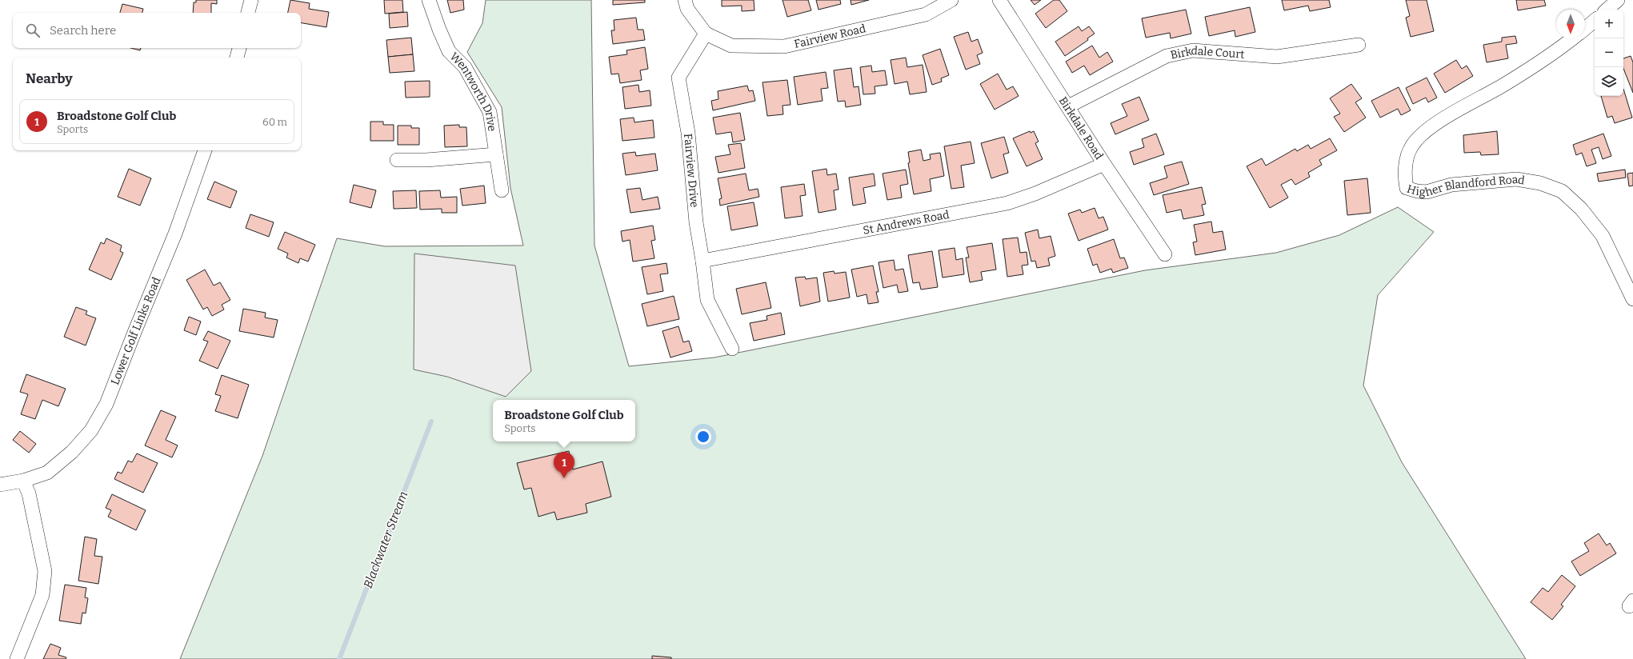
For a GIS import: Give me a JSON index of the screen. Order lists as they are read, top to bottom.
{
  "streets": {
    "street": [
      "Fairview Road",
      "Birkdale Court",
      "Wentworth Drive",
      "Birkdale Road",
      "Fairview Drive",
      "Higher Blandford Road",
      "St Andrews Road",
      "Lower Golf Links Road"
    ]
  },
  "crossings": [
    ["Fairview Road", "Fairview Drive"],
    ["Birkdale Court", "Birkdale Road"],
    ["Birkdale Road", "St Andrews Road"],
    ["Fairview Drive", "St Andrews Road"]
  ],
  "water": ["Blackwater Stream"],
  "north": "bottom",
  "page": {
    "map_buttons": ["+", "−"],
    "search": "Search here",
    "heading": "Nearby",
    "list": [
      {
        "mark": "1",
        "name": "Broadstone Golf Club",
        "note": "Sports",
        "value": "60 m"
      }
    ],
    "popup": ["Broadstone Golf Club", "Sports"],
    "pins": "1"
  }
}
